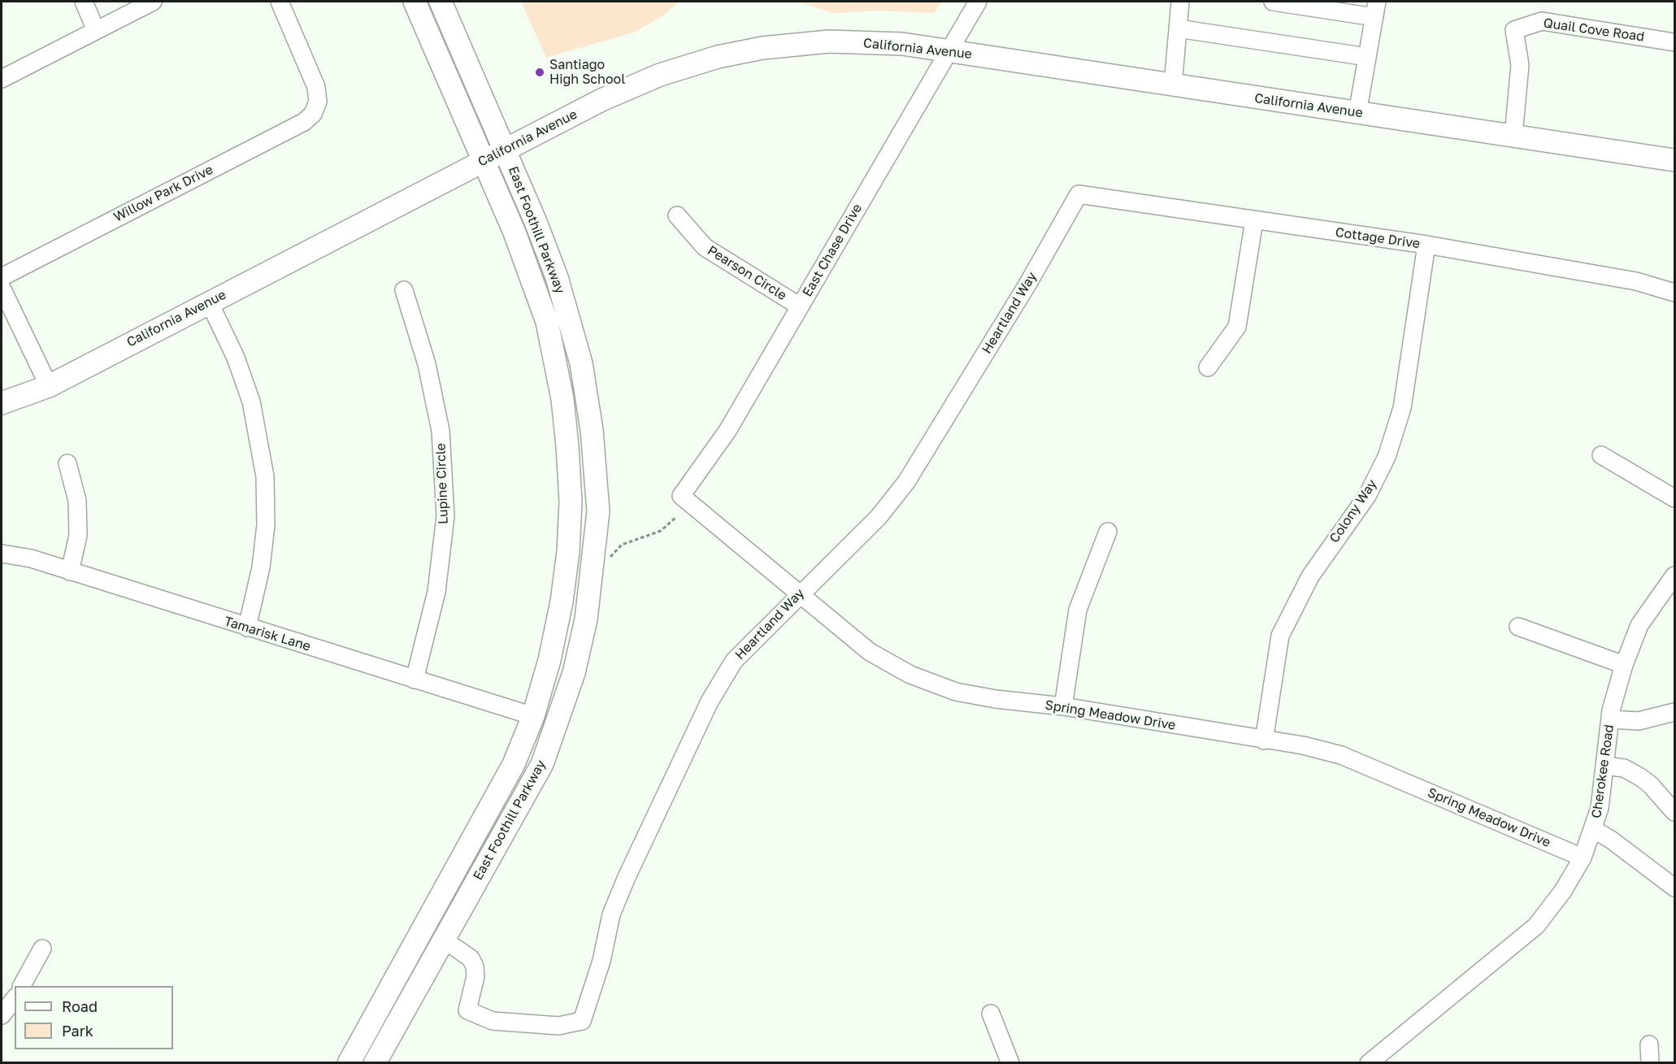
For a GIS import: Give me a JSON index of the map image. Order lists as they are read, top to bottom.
{
  "streets": {
    "main road": ["California Avenue", "East Foothill Parkway"],
    "street": [
      "Quail Cove Road",
      "Willow Park Drive",
      "Cottage Drive",
      "East Chase Drive",
      "Pearson Circle",
      "Heartland Way",
      "Lupine Circle",
      "Colony Way",
      "Tamarisk Lane",
      "Spring Meadow Drive",
      "Cherokee Road"
    ]
  },
  "crossings": [
    ["Quail Cove Road", "California Avenue"],
    ["California Avenue", "East Foothill Parkway"],
    ["California Avenue", "East Chase Drive"],
    ["East Foothill Parkway", "Heartland Way"],
    ["East Foothill Parkway", "Tamarisk Lane"],
    ["Cottage Drive", "Heartland Way"],
    ["Cottage Drive", "Colony Way"],
    ["East Chase Drive", "Pearson Circle"],
    ["East Chase Drive", "Spring Meadow Drive"],
    ["Heartland Way", "Spring Meadow Drive"],
    ["Lupine Circle", "Tamarisk Lane"],
    ["Colony Way", "Spring Meadow Drive"],
    ["Spring Meadow Drive", "Cherokee Road"]
  ],
  "places": ["Santiago High School"],
  "legend": ["Road", "Park"]
}
